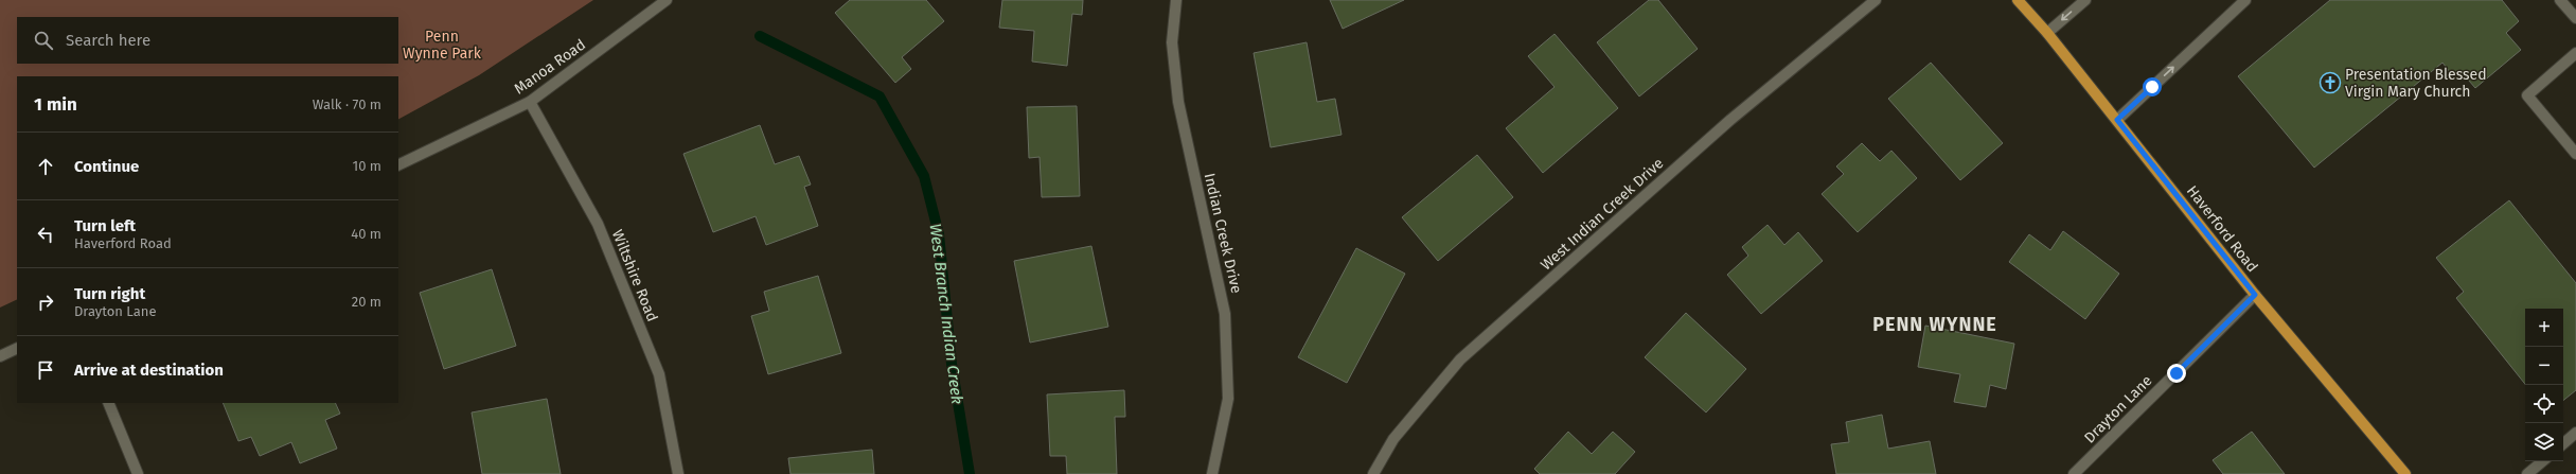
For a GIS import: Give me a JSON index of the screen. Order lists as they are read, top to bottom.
{
  "streets": {
    "main road": ["Haverford Road"],
    "street": [
      "Manoa Road",
      "West Indian Creek Drive",
      "Indian Creek Drive",
      "Wiltshire Road",
      "Drayton Lane"
    ]
  },
  "crossings": [
    ["Manoa Road", "Wiltshire Road"],
    ["Haverford Road", "Drayton Lane"]
  ],
  "districts": ["PENN WYNNE"],
  "water": ["West Branch Indian Creek"],
  "parks": ["Penn Wynne Park"],
  "places": {
    "church": ["Presentation Blessed Virgin Mary Church"]
  },
  "page": {
    "search": "Search here",
    "heading": ["1 min", "Walk · 70 m"],
    "list": [
      ["Continue", "10 m"],
      ["Turn left", "Haverford Road", "40 m"],
      ["Turn right", "Drayton Lane", "20 m"],
      "Arrive at destination"
    ],
    "map_buttons": ["+", "−"]
  }
}
